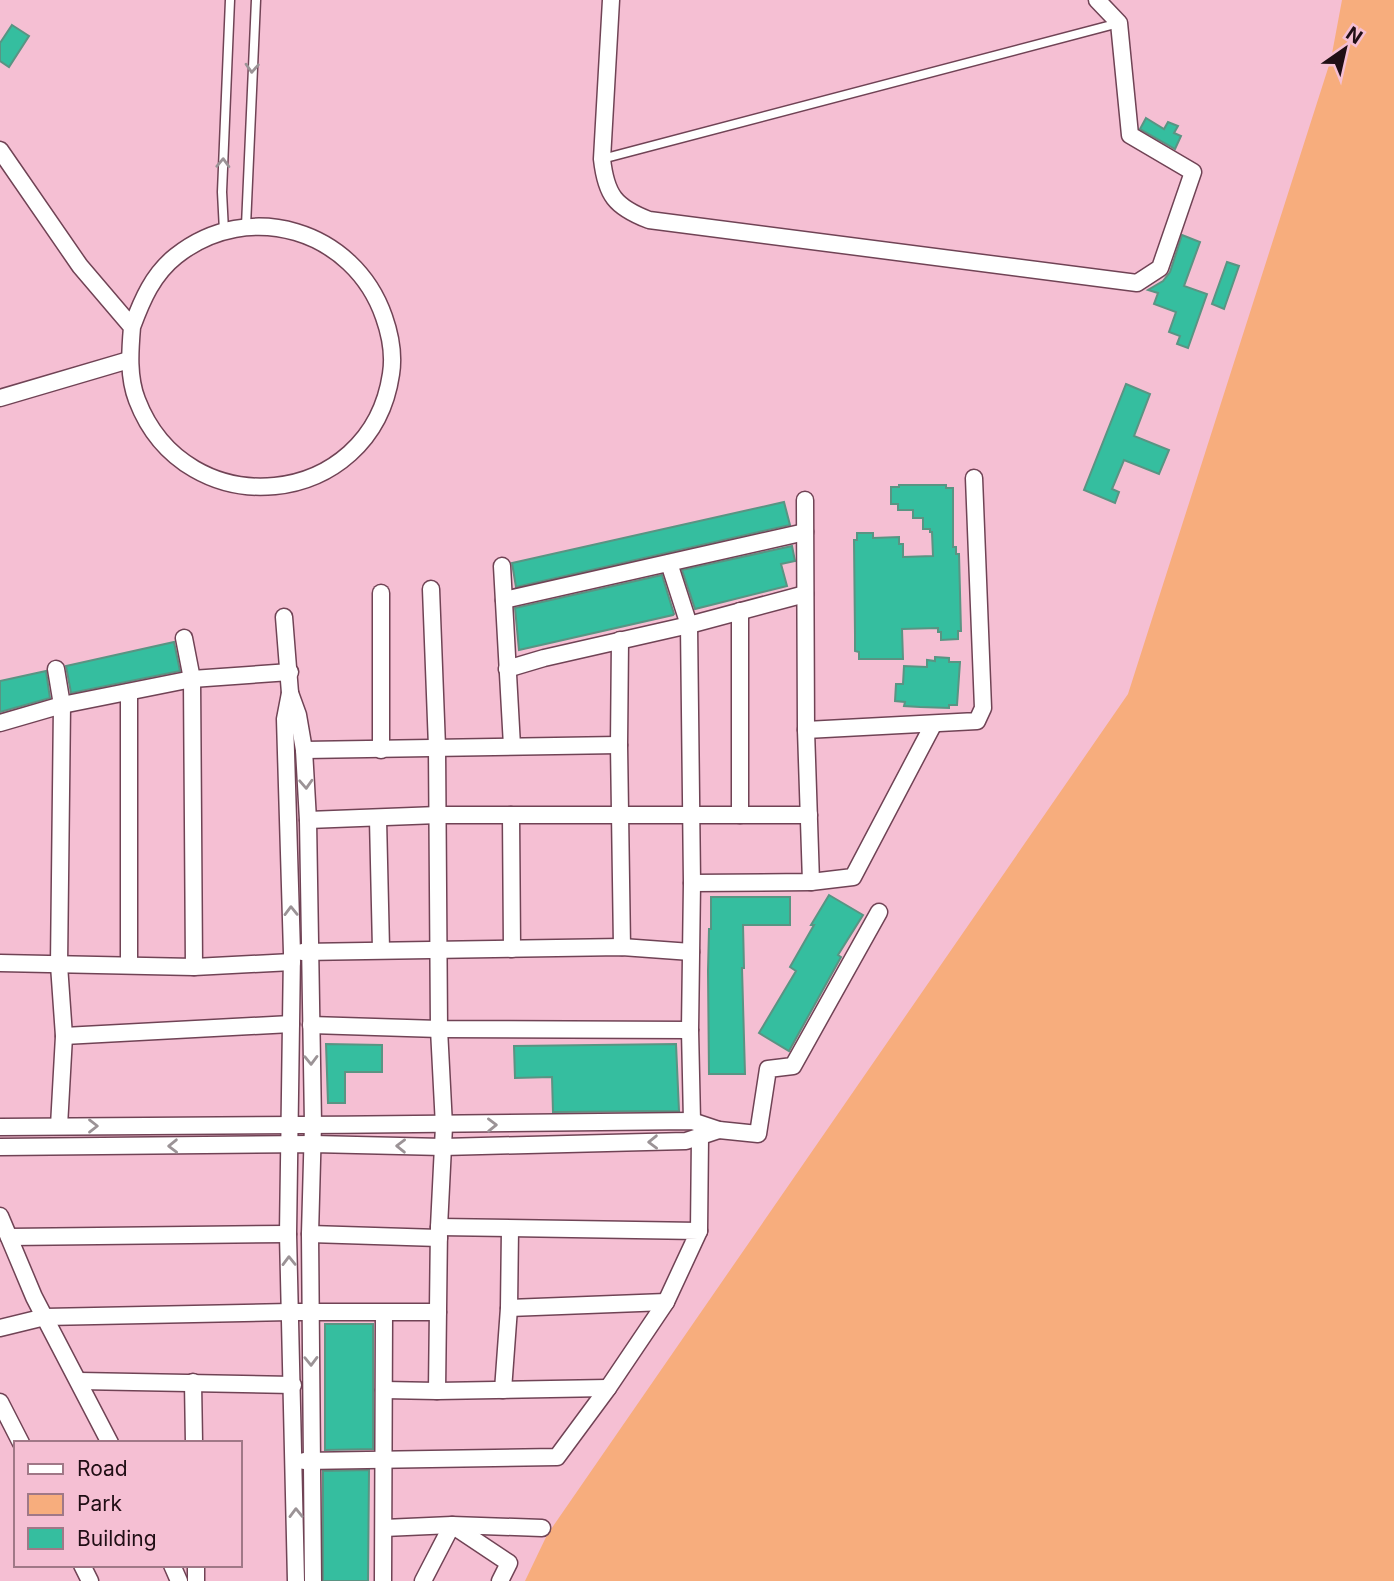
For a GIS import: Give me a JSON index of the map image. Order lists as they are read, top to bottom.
{
  "legend": ["Road", "Park", "Building"],
  "north": "top right"
}
